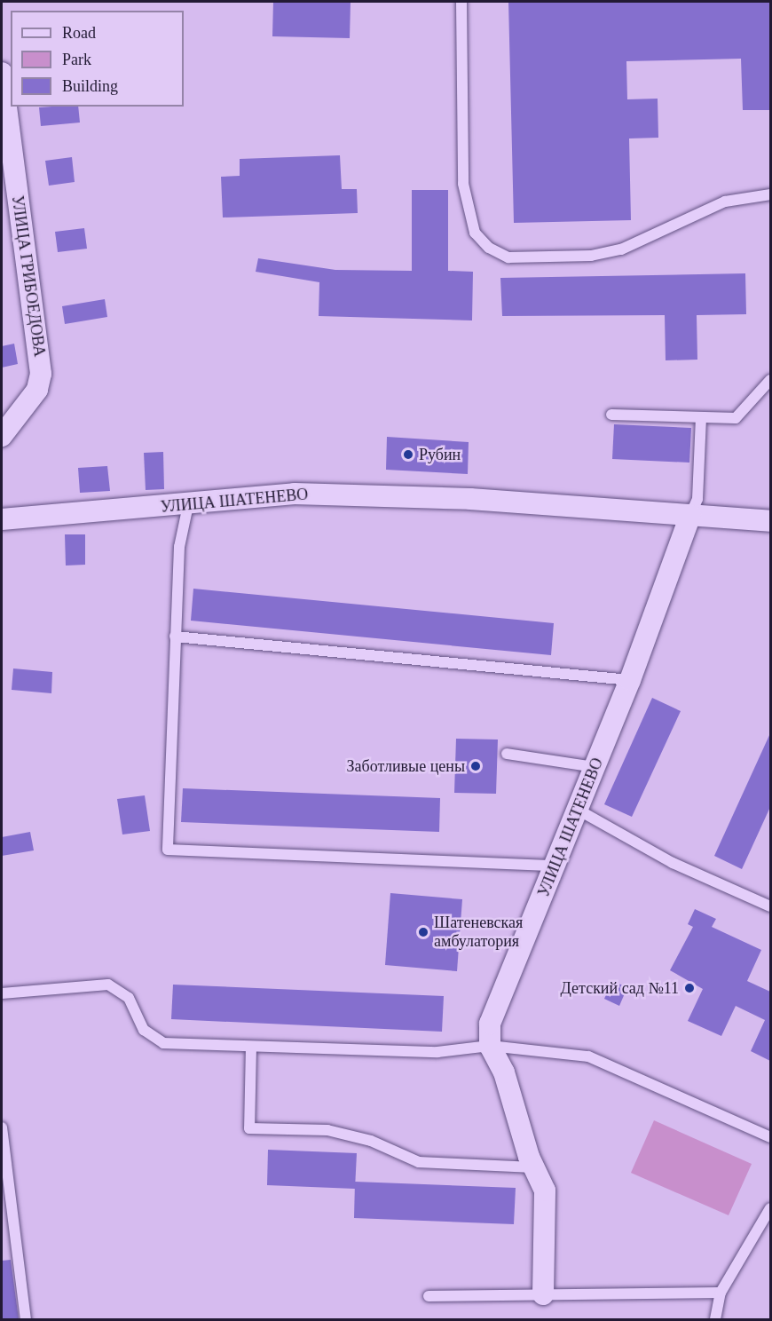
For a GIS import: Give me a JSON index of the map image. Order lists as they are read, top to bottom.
{
  "streets": {
    "street": ["УЛИЦА ГРИБОЕДОВА", "УЛИЦА ШАТЕНЕВО"]
  },
  "places": [
    "Рубин",
    "Заботливые цены",
    "Шатеневская амбулатория",
    "Детский сад №11"
  ],
  "legend": ["Road", "Park", "Building"]
}
